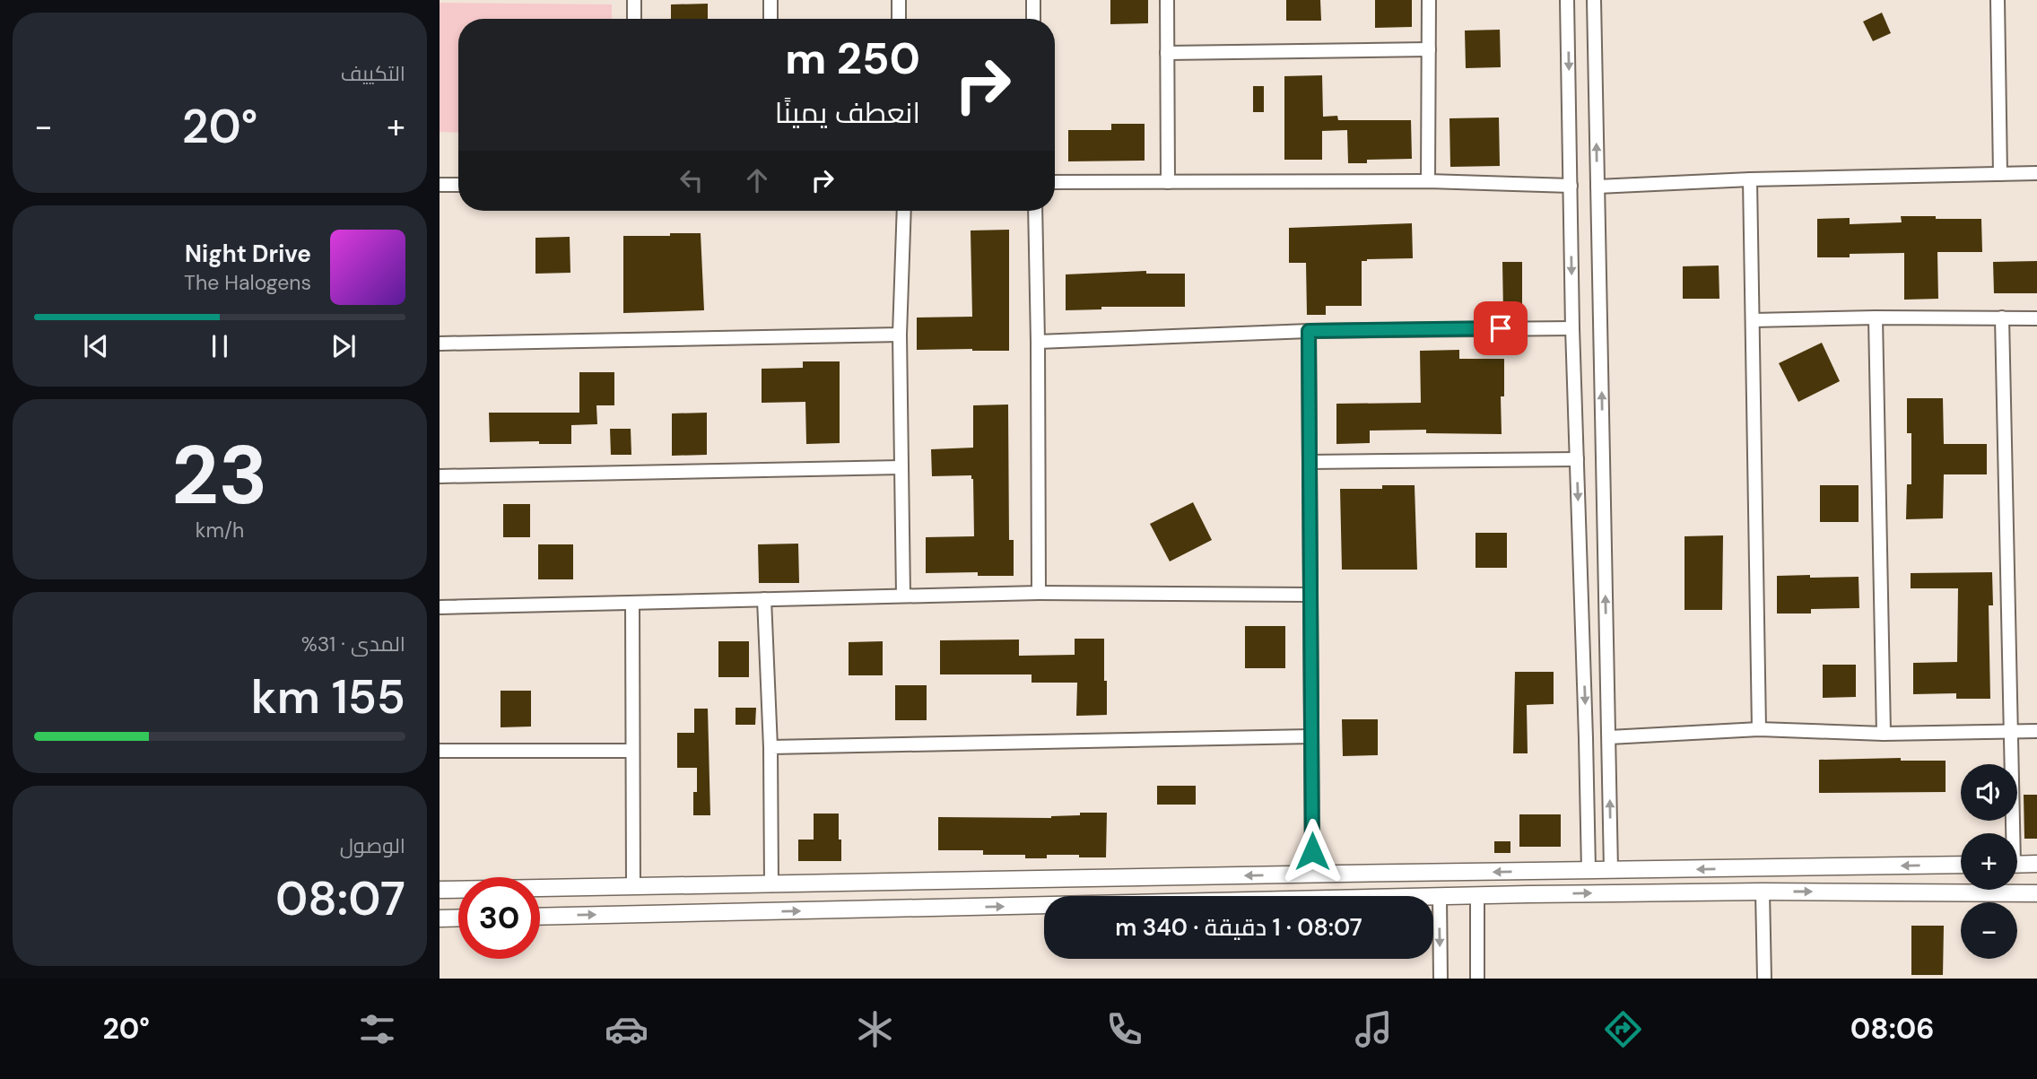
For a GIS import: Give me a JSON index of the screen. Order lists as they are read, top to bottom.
{
  "page": {
    "tile": [
      "التكييف",
      ["23", "km/h"],
      ["المدى · 31%", "155 km"],
      ["الوصول", "08:07"]
    ],
    "turn": ["250 m", "انعطف يمينًا"],
    "heat": ["−", "20°", "+"],
    "song": ["Night Drive", "The Halogens"],
    "map_buttons": ["+", "−"],
    "limit": "30",
    "trip": "08:07 · 1 دقيقة · 340 m",
    "tabs": ["08:06", "20°"]
  }
}
